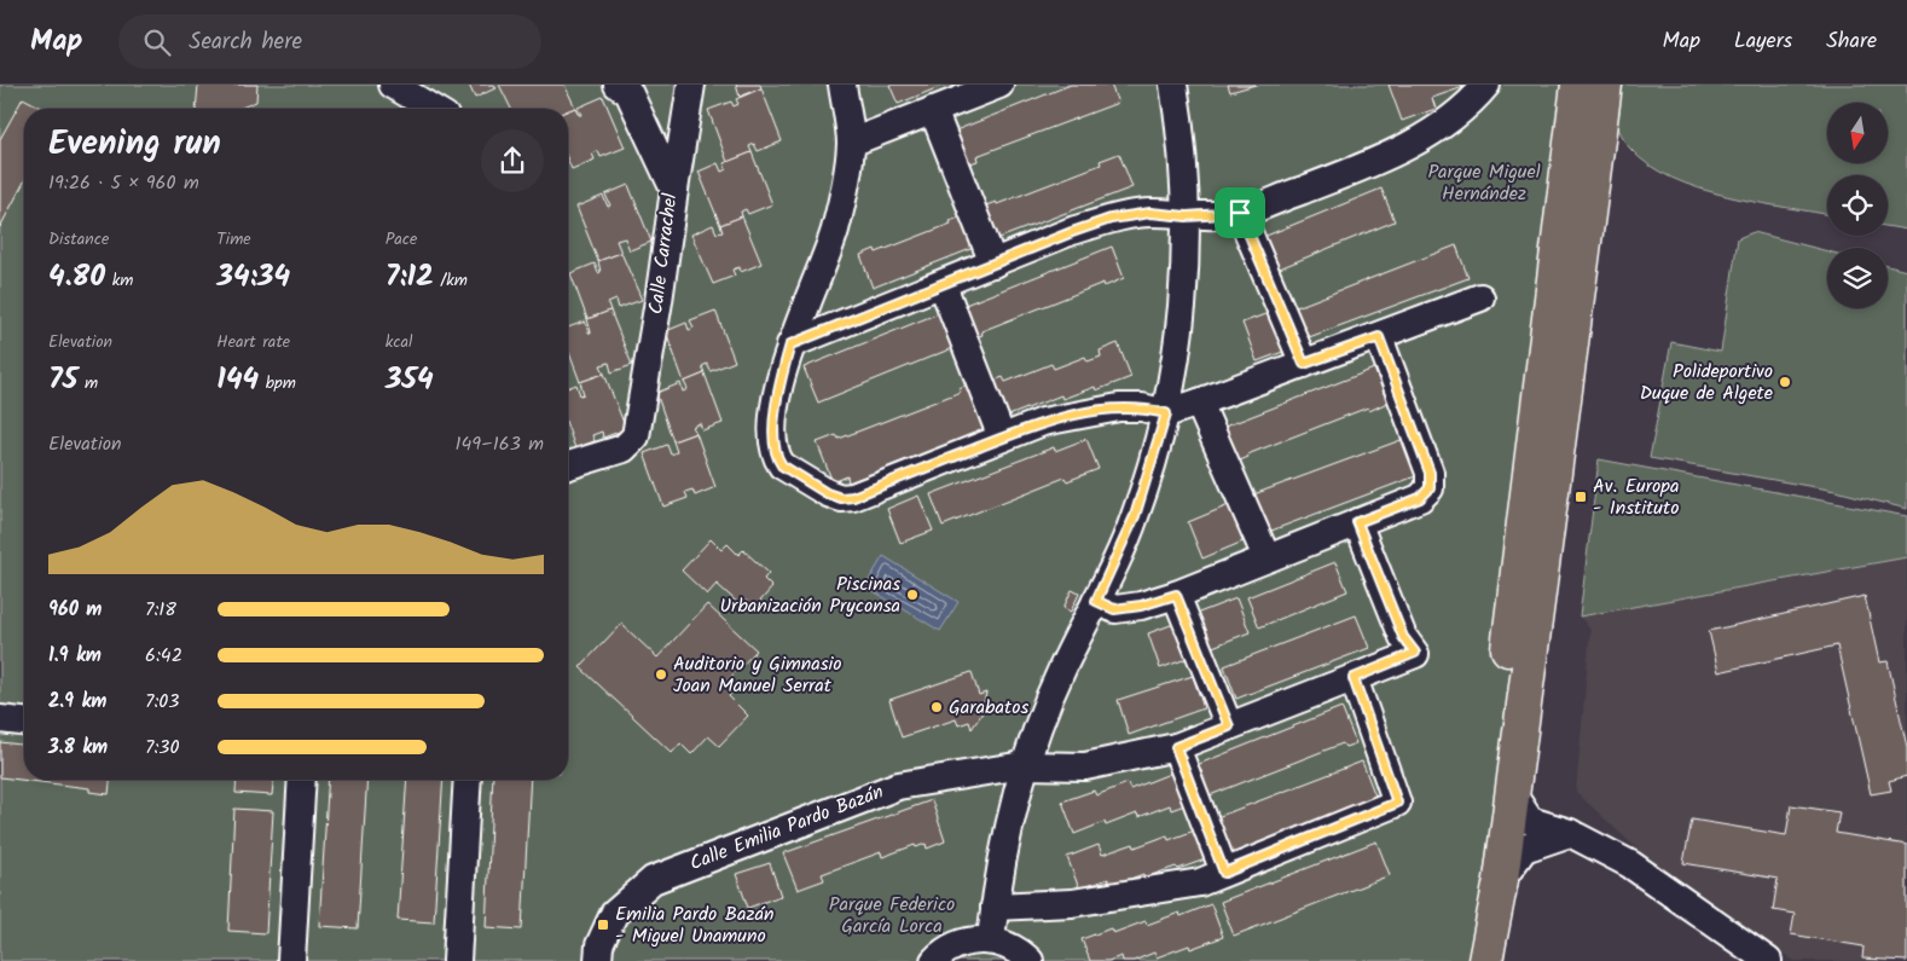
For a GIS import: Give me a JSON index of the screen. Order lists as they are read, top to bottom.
{
  "streets": {
    "street": ["Calle Carrachel", "Calle Emilia Pardo Bazán"]
  },
  "parks": ["Parque Miguel Hernández", "Parque Federico García Lorca"],
  "places": {
    "other": [
      "Polideportivo Duque de Algete",
      "Piscinas Urbanización Pryconsa",
      "Auditorio y Gimnasio Joan Manuel Serrat",
      "Garabatos"
    ],
    "transit": ["Av. Europa - Instituto", "Emilia Pardo Bazán - Miguel Unamuno"]
  },
  "north": "bottom",
  "page": {
    "header": "Map",
    "search": "Search here",
    "nav": ["Map", "Layers", "Share"],
    "heading": ["Evening run", "19:26 · 5 × 960 m"],
    "stats": [
      ["Distance", "4.80 km"],
      ["Time", "34:34"],
      ["Pace", "7:12 /km"],
      ["Elevation", "75 m"],
      ["Heart rate", "144 bpm"],
      ["kcal", "354"]
    ],
    "chart": ["Elevation", "149–163 m"],
    "list": [
      {
        "name": "960 m",
        "note": "7:18"
      },
      {
        "name": "1.9 km",
        "note": "6:42"
      },
      {
        "name": "2.9 km",
        "note": "7:03"
      },
      {
        "name": "3.8 km",
        "note": "7:30"
      }
    ]
  }
}
